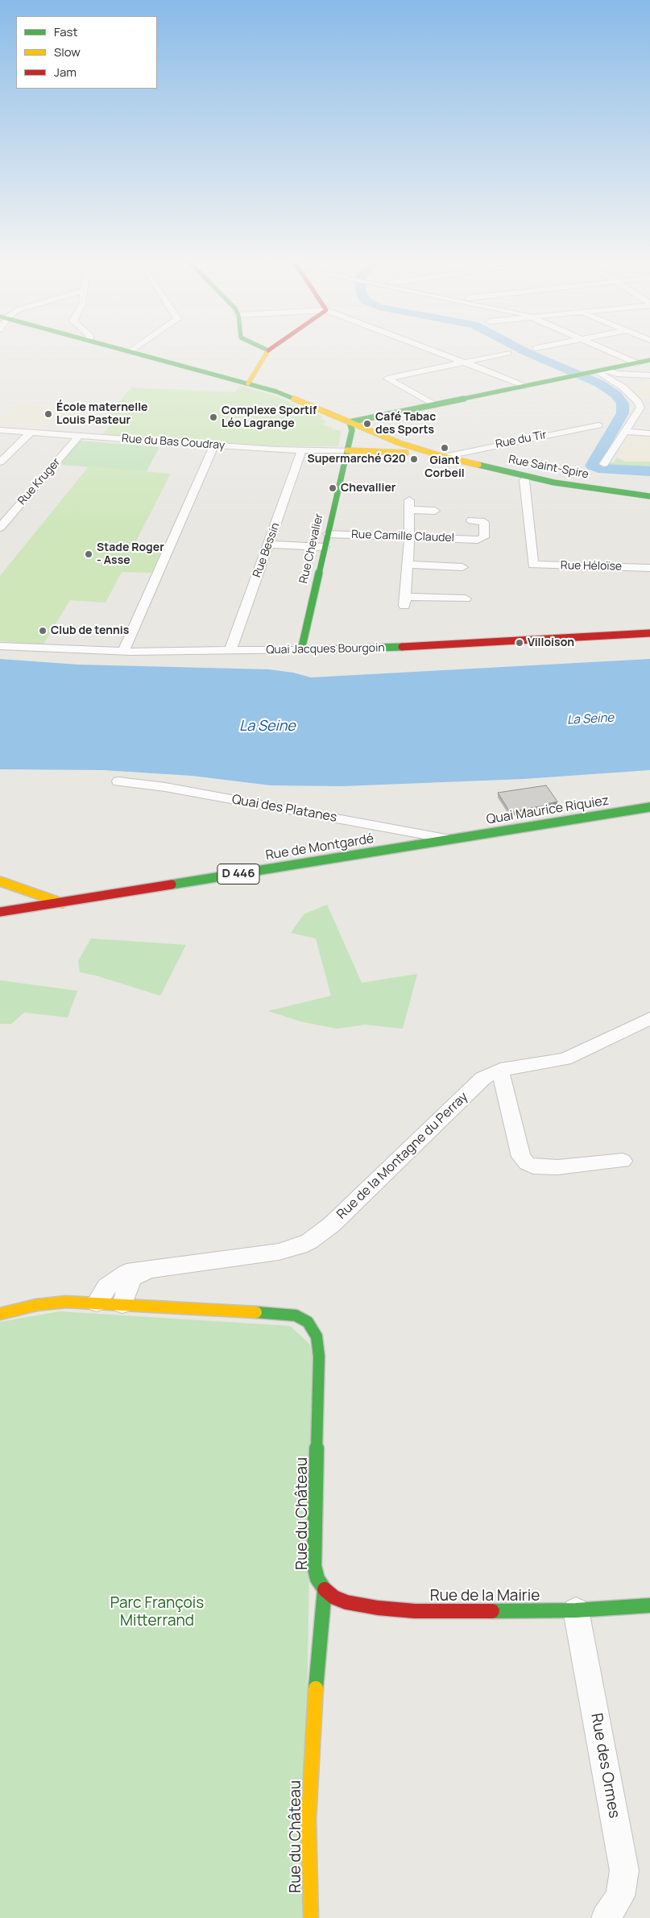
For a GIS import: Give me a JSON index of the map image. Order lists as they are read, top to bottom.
{
  "streets": {
    "street": [
      "Rue du Tir",
      "Rue du Bas Coudray",
      "Rue Saint-Spire",
      "Rue Kruger",
      "Rue Camille Claudel",
      "Rue Chevalier",
      "Rue Bessin",
      "Rue Héloïse",
      "Quai Jacques Bourgoin",
      "Quai des Platanes",
      "Quai Maurice Riquiez",
      "Rue de Montgardé",
      "D 446",
      "Rue de la Montagne du Perray",
      "Rue du Château",
      "Rue de la Mairie",
      "Rue des Ormes"
    ]
  },
  "crossings": [
    ["Rue du Tir", "Rue Saint-Spire"],
    ["Rue du Bas Coudray", "Rue Saint-Spire"],
    ["Rue du Bas Coudray", "Rue Kruger"],
    ["Rue du Bas Coudray", "Rue Chevalier"],
    ["Rue du Bas Coudray", "Rue Bessin"],
    ["Rue Saint-Spire", "Rue Chevalier"],
    ["Rue Saint-Spire", "Rue Héloïse"],
    ["Rue Camille Claudel", "Rue Chevalier"],
    ["Rue Chevalier", "Quai Jacques Bourgoin"],
    ["Rue Bessin", "Quai Jacques Bourgoin"],
    ["Quai des Platanes", "Quai Maurice Riquiez"],
    ["Quai des Platanes", "Rue de Montgardé"],
    ["Quai Maurice Riquiez", "Rue de Montgardé"],
    ["Rue de la Montagne du Perray", "Rue du Château"],
    ["Rue du Château", "Rue de la Mairie"],
    ["Rue de la Mairie", "Rue des Ormes"]
  ],
  "water": ["La Seine"],
  "parks": ["Parc François Mitterrand"],
  "places": [
    "École maternelle Louis Pasteur",
    "Complexe Sportif Léo Lagrange",
    "Café Tabac des Sports",
    "Giant Corbeil",
    "Supermarché G20",
    "Chevallier",
    "Stade Roger - Asse",
    "Club de tennis",
    "Villoison"
  ],
  "legend": ["Fast", "Slow", "Jam"]
}
